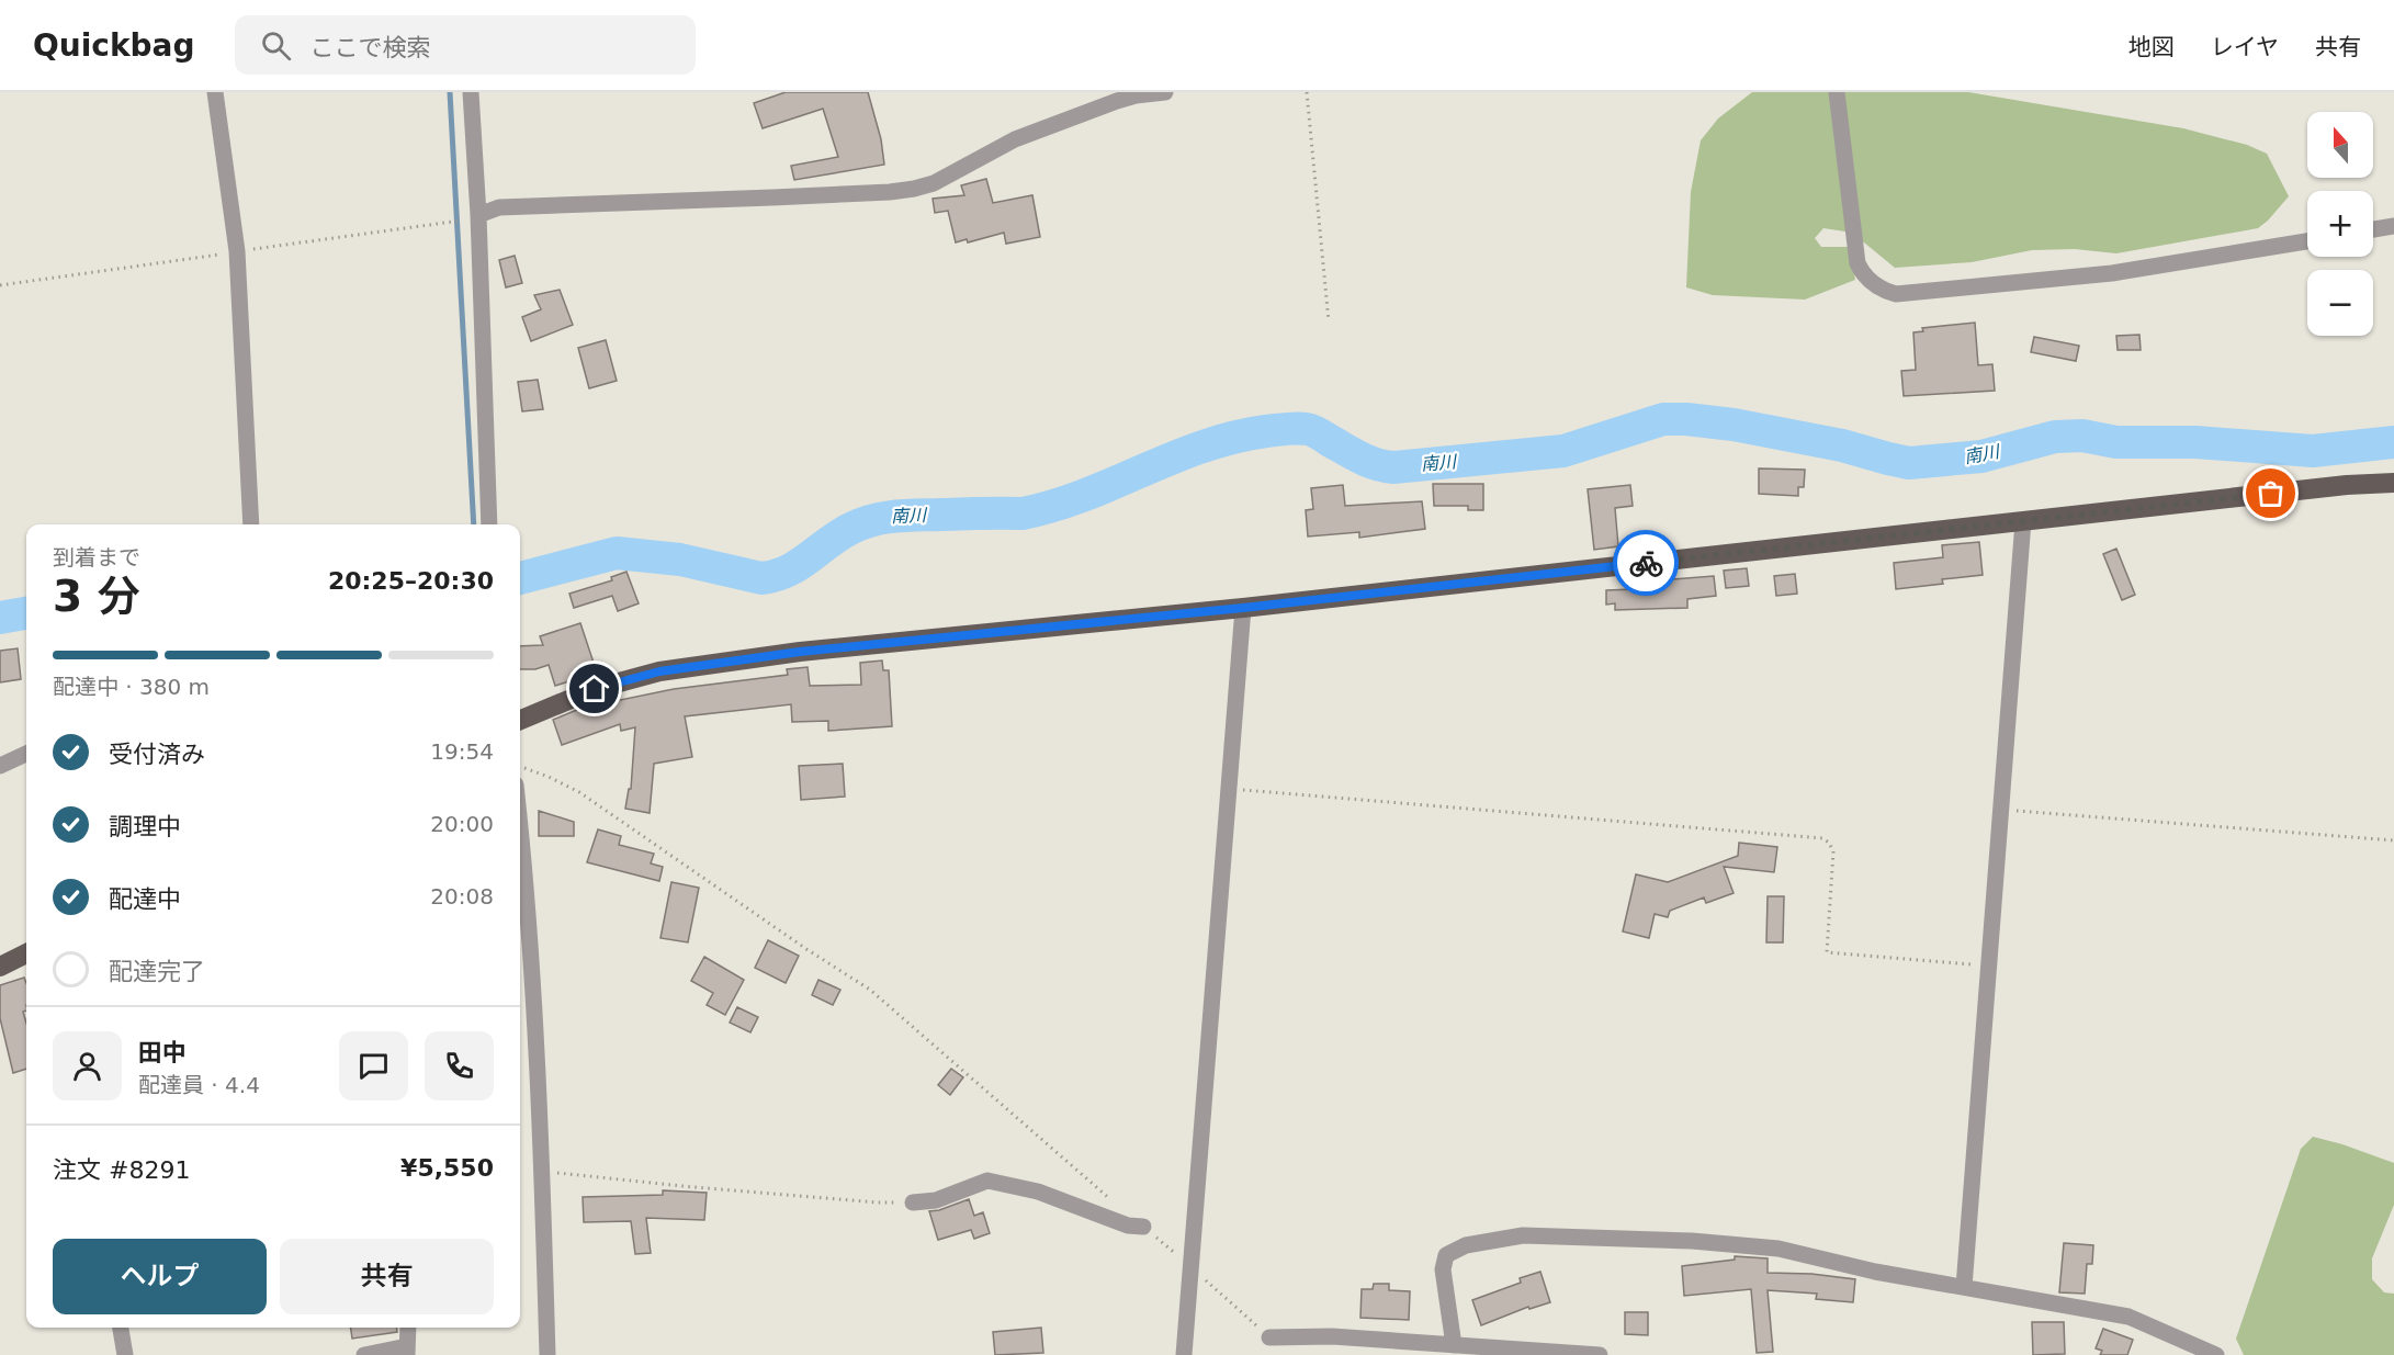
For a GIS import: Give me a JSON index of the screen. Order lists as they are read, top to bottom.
{
  "water": ["南川"],
  "north": "top",
  "page": {
    "header": "Quickbag",
    "search": "ここで検索",
    "nav": ["地図", "レイヤ", "共有"],
    "map_buttons": ["+", "−"],
    "heading": ["3 分", "到着まで", "20:25–20:30"],
    "panel": [
      "田中",
      "配達員 · 4.4",
      "注文 #8291",
      "¥5,550"
    ],
    "bar": "配達中 · 380 m",
    "list": [
      ["受付済み", "19:54"],
      ["調理中", "20:00"],
      ["配達中", "20:08"],
      "配達完了"
    ],
    "buttons": ["ヘルプ", "共有"]
  }
}
